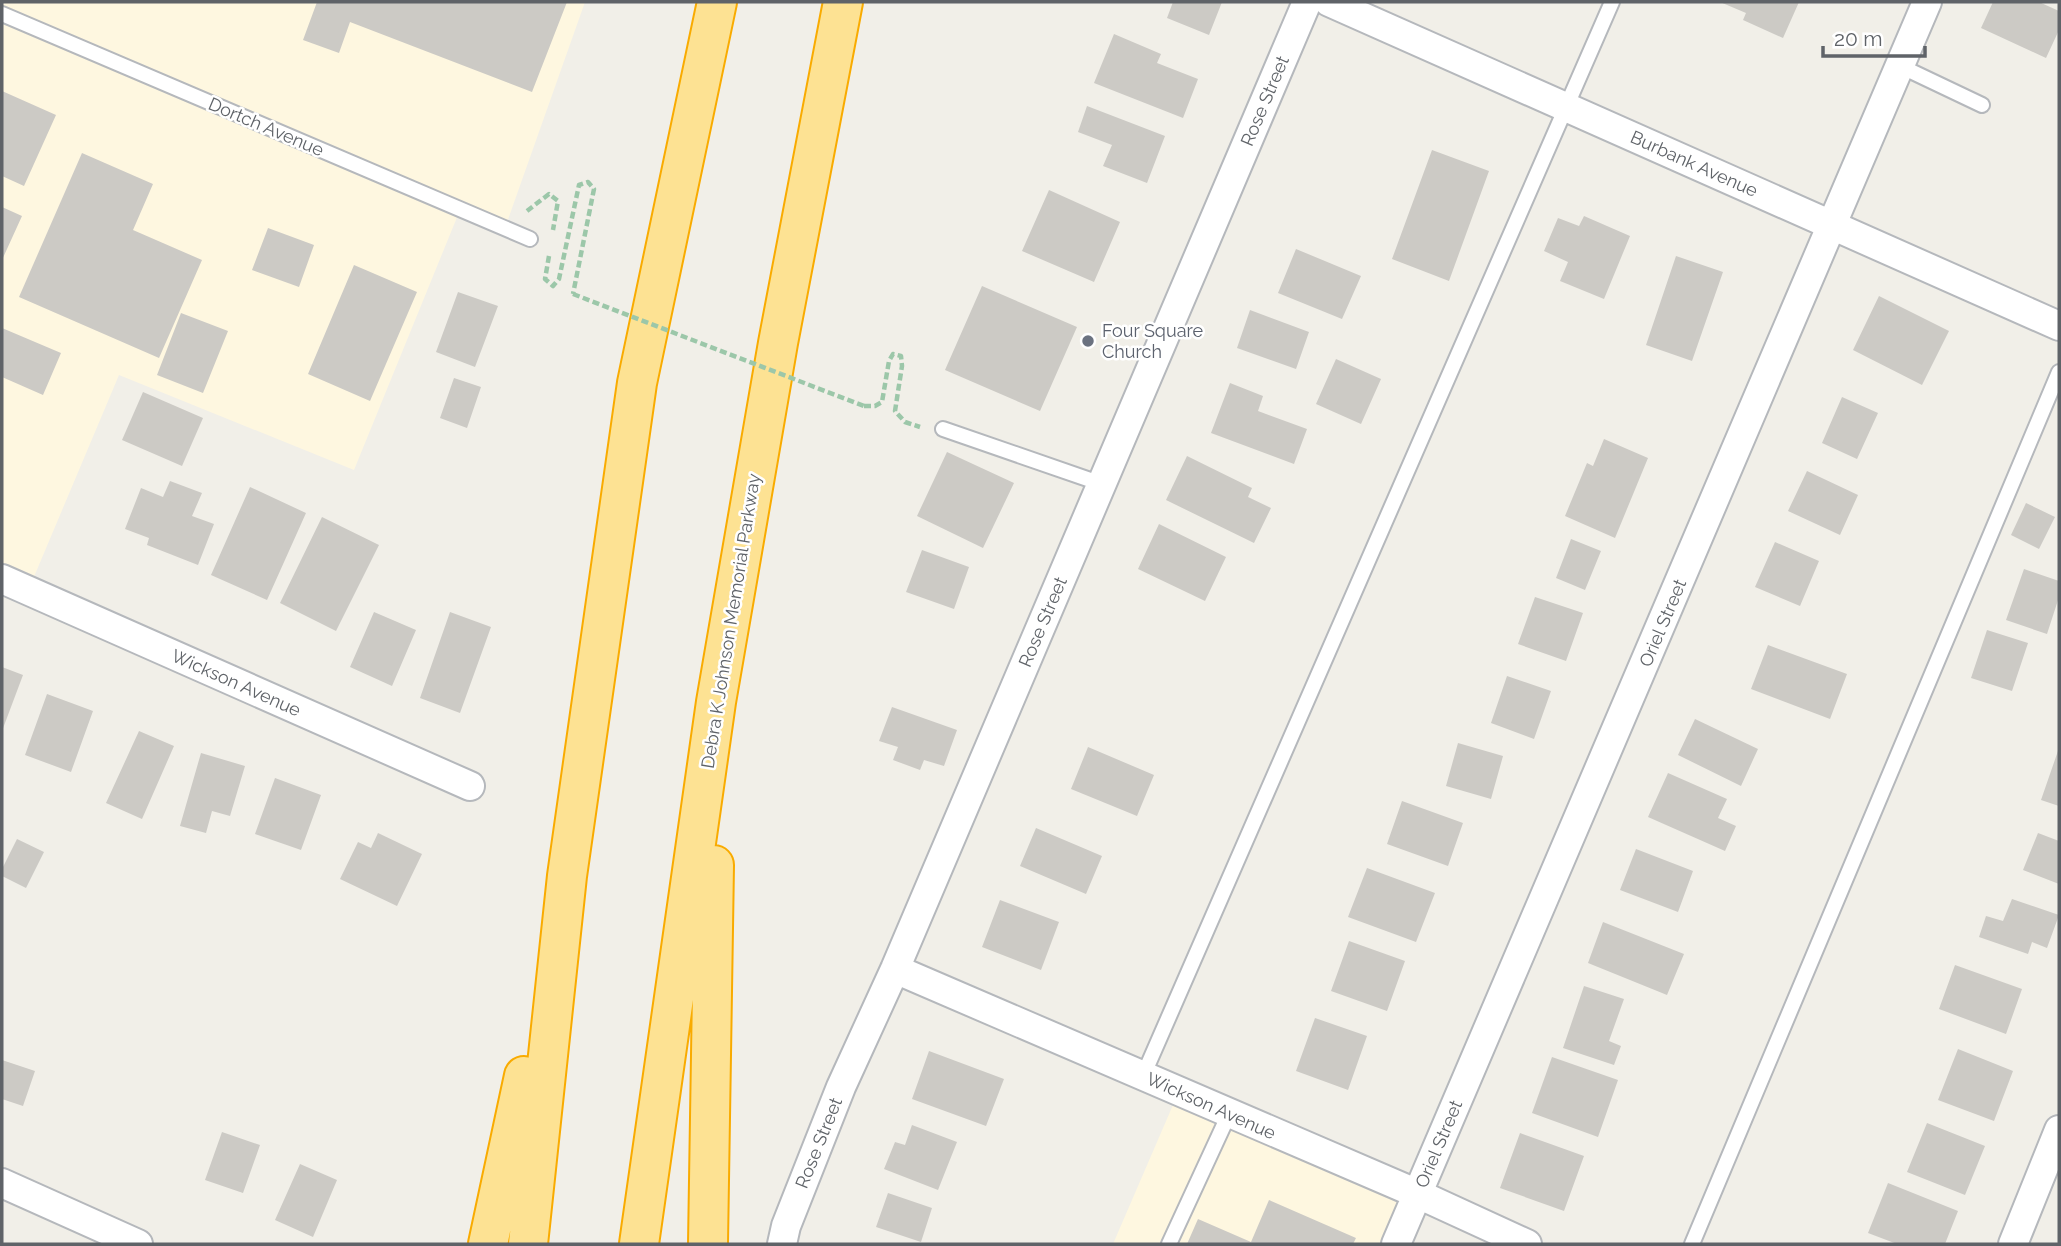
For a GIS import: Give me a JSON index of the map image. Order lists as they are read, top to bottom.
{
  "streets": {
    "highway": ["Debra K Johnson Memorial Parkway"],
    "street": [
      "Rose Street",
      "Burbank Avenue",
      "Oriel Street",
      "Wickson Avenue"
    ],
    "lane": ["Dortch Avenue"]
  },
  "crossings": [
    ["Rose Street", "Wickson Avenue"],
    ["Burbank Avenue", "Oriel Street"],
    ["Oriel Street", "Wickson Avenue"]
  ],
  "places": ["Four Square Church"],
  "scale_bar": "20 m"
}
